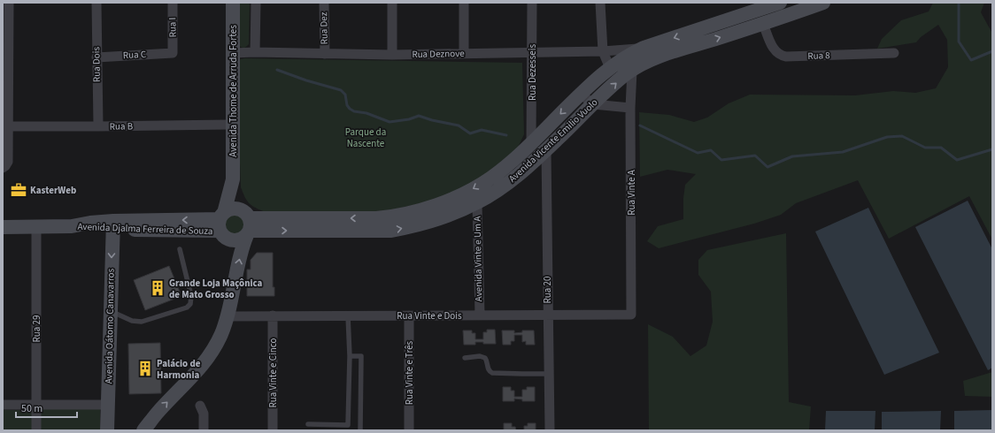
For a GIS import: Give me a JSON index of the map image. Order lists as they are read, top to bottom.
{
  "streets": {
    "main road": [
      "Avenida Thome de Arruda Fortes",
      "Avenida Vicente Emilio Vuolo",
      "Avenida Djalma Ferreira de Souza",
      "Avenida Oátomo Canavarros"
    ],
    "street": [
      "Rua I",
      "Rua Dez",
      "Rua Deznove",
      "Rua C",
      "Rua 8",
      "Rua Dois",
      "Rua Dezesseis",
      "Rua B",
      "Rua Vinte A",
      "Avenida Vinte e Um A",
      "Rua 20",
      "Rua Vinte e Dois",
      "Rua 29",
      "Rua Vinte e Cinco",
      "Rua Vinte e Três"
    ]
  },
  "crossings": [
    ["Rua I", "Rua C"],
    ["Rua Dez", "Rua Deznove"],
    ["Rua Deznove", "Rua Dezesseis"],
    ["Rua Deznove", "Avenida Thome de Arruda Fortes"],
    ["Rua Deznove", "Avenida Vicente Emilio Vuolo"],
    ["Rua C", "Rua Dois"],
    ["Rua 8", "Avenida Vicente Emilio Vuolo"],
    ["Rua Dois", "Rua B"],
    ["Rua Dezesseis", "Avenida Vicente Emilio Vuolo"],
    ["Avenida Thome de Arruda Fortes", "Rua B"],
    ["Avenida Thome de Arruda Fortes", "Avenida Vicente Emilio Vuolo"],
    ["Avenida Thome de Arruda Fortes", "Avenida Djalma Ferreira de Souza"],
    ["Avenida Vicente Emilio Vuolo", "Rua Vinte A"],
    ["Avenida Vicente Emilio Vuolo", "Avenida Djalma Ferreira de Souza"],
    ["Avenida Vicente Emilio Vuolo", "Avenida Vinte e Um A"],
    ["Avenida Vicente Emilio Vuolo", "Rua 20"],
    ["Rua Vinte A", "Rua Vinte e Dois"],
    ["Avenida Djalma Ferreira de Souza", "Avenida Oátomo Canavarros"],
    ["Avenida Djalma Ferreira de Souza", "Rua 29"],
    ["Avenida Vinte e Um A", "Rua Vinte e Dois"],
    ["Rua 20", "Rua Vinte e Dois"],
    ["Rua Vinte e Dois", "Rua Vinte e Cinco"],
    ["Rua Vinte e Dois", "Rua Vinte e Três"]
  ],
  "parks": ["Parque da Nascente"],
  "places": {
    "office": ["KasterWeb"],
    "building": ["Grande Loja Maçônica de Mato Grosso", "Palácio de Harmonia"]
  },
  "scale_bar": "50 m"
}
